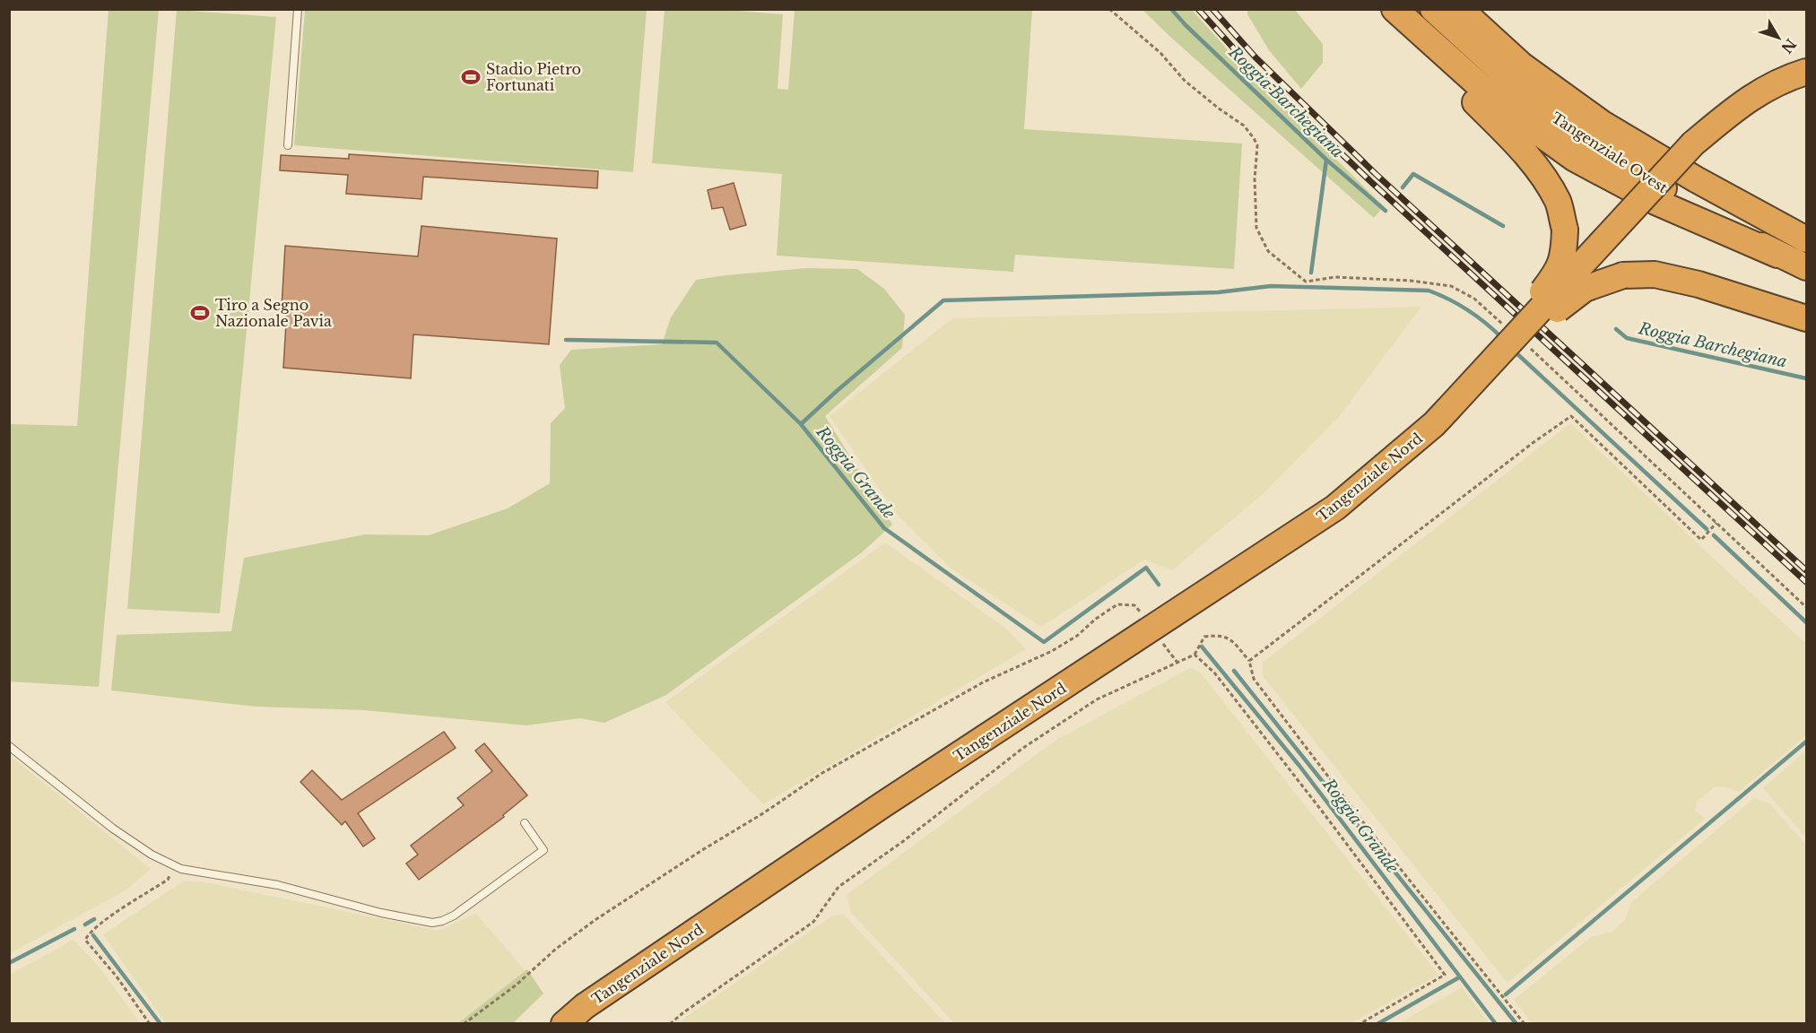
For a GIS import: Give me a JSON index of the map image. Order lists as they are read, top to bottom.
{
  "streets": {
    "highway": ["Tangenziale Ovest", "Tangenziale Nord"]
  },
  "water": ["Roggia Barchegiana", "Roggia Grande"],
  "places": {
    "sports": ["Stadio Pietro Fortunati", "Tiro a Segno Nazionale Pavia"]
  },
  "north": "bottom right"
}
